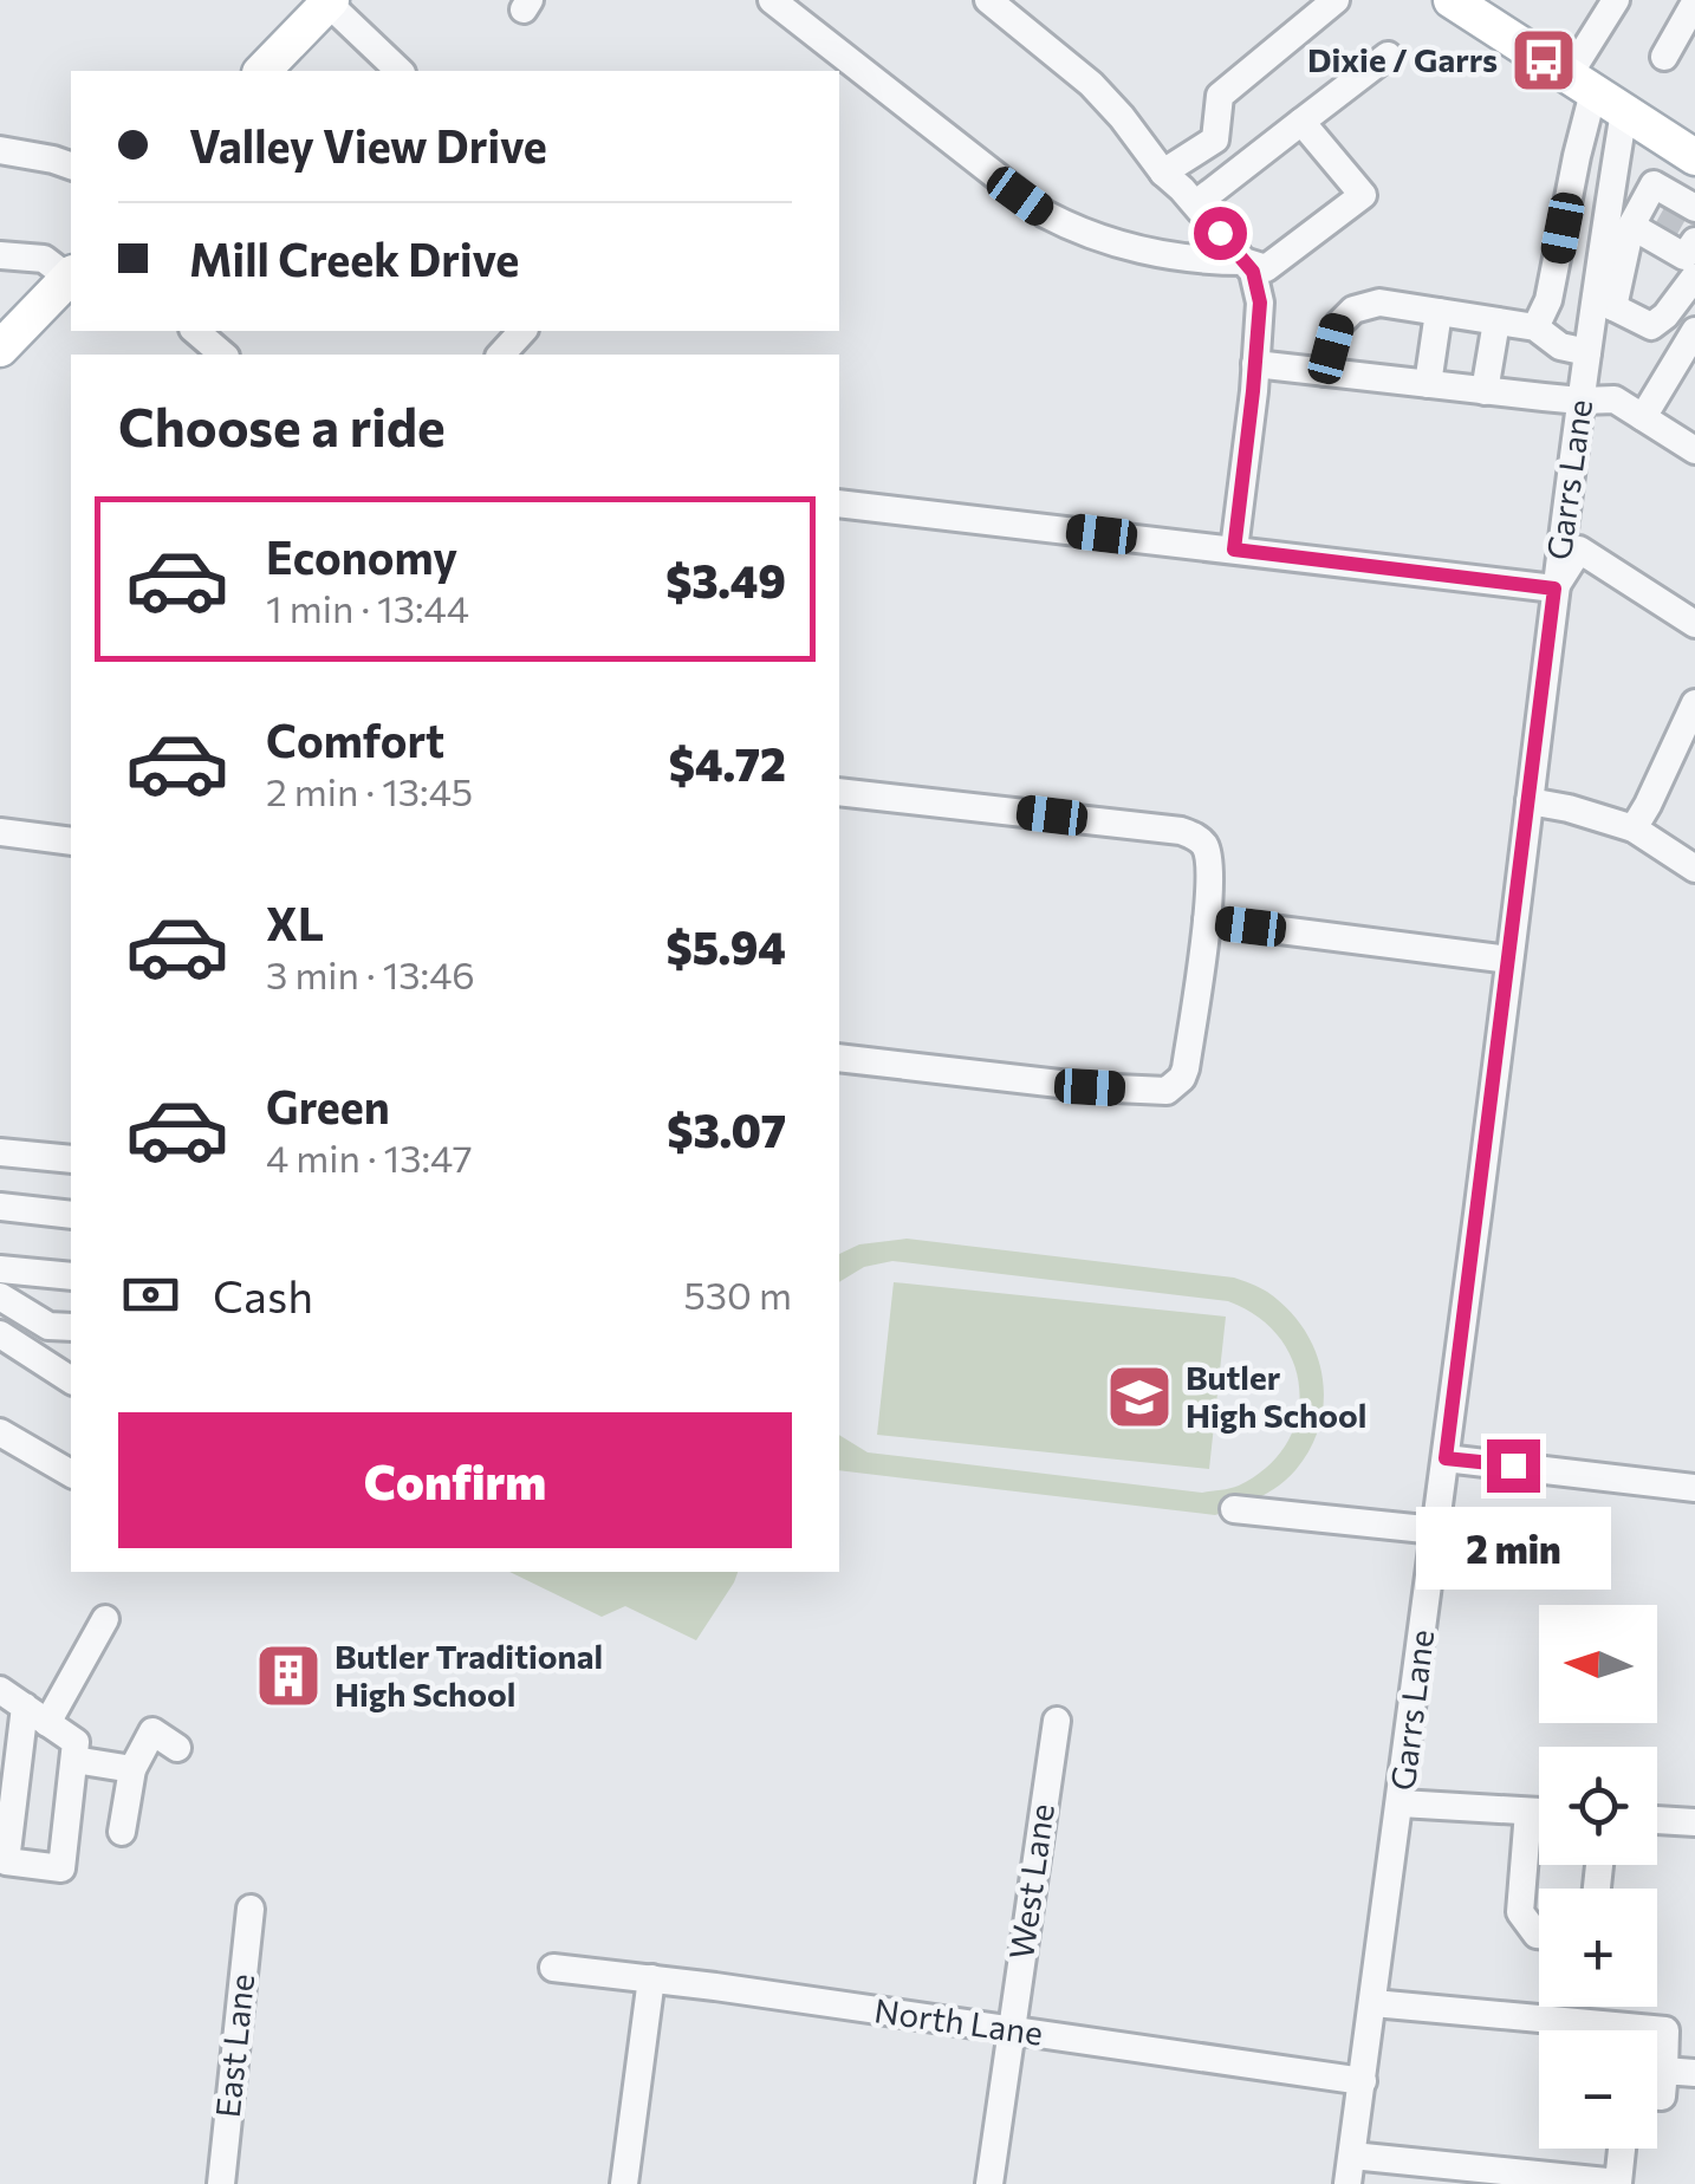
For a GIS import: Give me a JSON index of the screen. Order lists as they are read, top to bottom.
{
  "streets": {
    "street": [
      "Garrs Lane",
      "West Lane",
      "North Lane",
      "East Lane"
    ]
  },
  "crossings": [
    ["Garrs Lane", "North Lane"],
    ["West Lane", "North Lane"]
  ],
  "places": {
    "bus stop": ["Dixie / Garrs"],
    "school or university": ["Butler High School"],
    "building": ["Butler Traditional High School"]
  },
  "north": "left",
  "page": {
    "banner": ["Valley View Drive", "Mill Creek Drive"],
    "heading": "Choose a ride",
    "list": [
      {
        "name": "Economy",
        "note": "1 min · 13:44",
        "value": "$3.49"
      },
      {
        "name": "Comfort",
        "note": "2 min · 13:45",
        "value": "$4.72"
      },
      {
        "name": "XL",
        "note": "3 min · 13:46",
        "value": "$5.94"
      },
      {
        "name": "Green",
        "note": "4 min · 13:47",
        "value": "$3.07"
      }
    ],
    "pay": ["Cash", "530 m"],
    "buttons": "Confirm",
    "bubble": "2 min",
    "map_buttons": ["+", "−"]
  }
}
